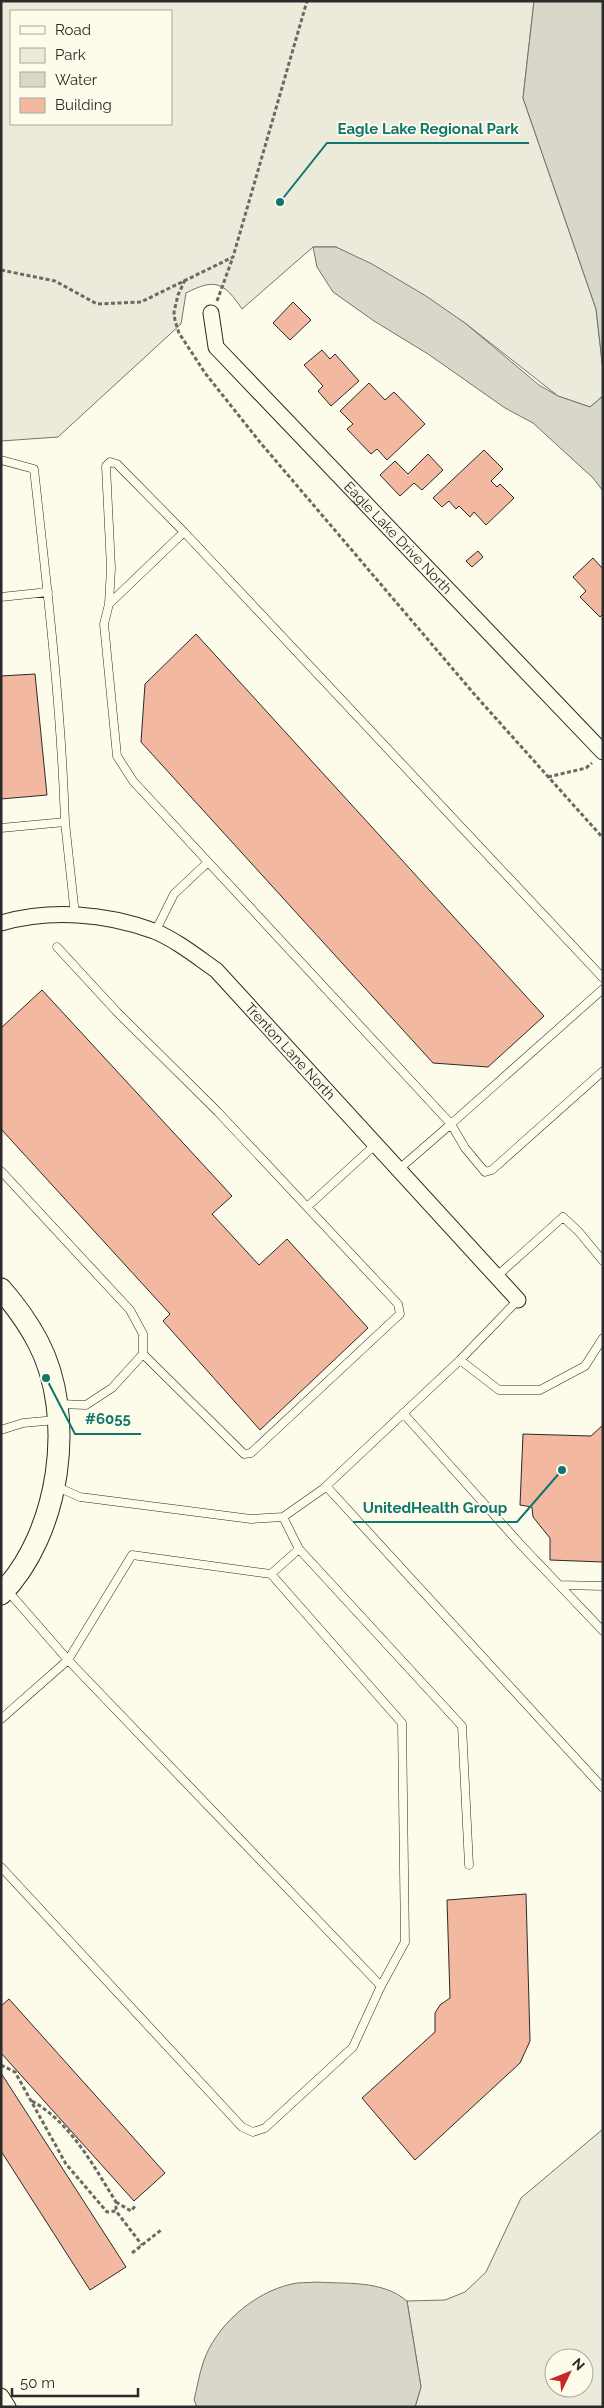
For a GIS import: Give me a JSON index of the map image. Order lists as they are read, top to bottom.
{
  "streets": {
    "street": ["Eagle Lake Drive North", "Trenton Lane North"]
  },
  "places": ["Eagle Lake Regional Park", "#6055", "UnitedHealth Group"],
  "legend": [
    "Road",
    "Park",
    "Water",
    "Building"
  ],
  "scale_bar": "50 m",
  "north": "top right"
}
